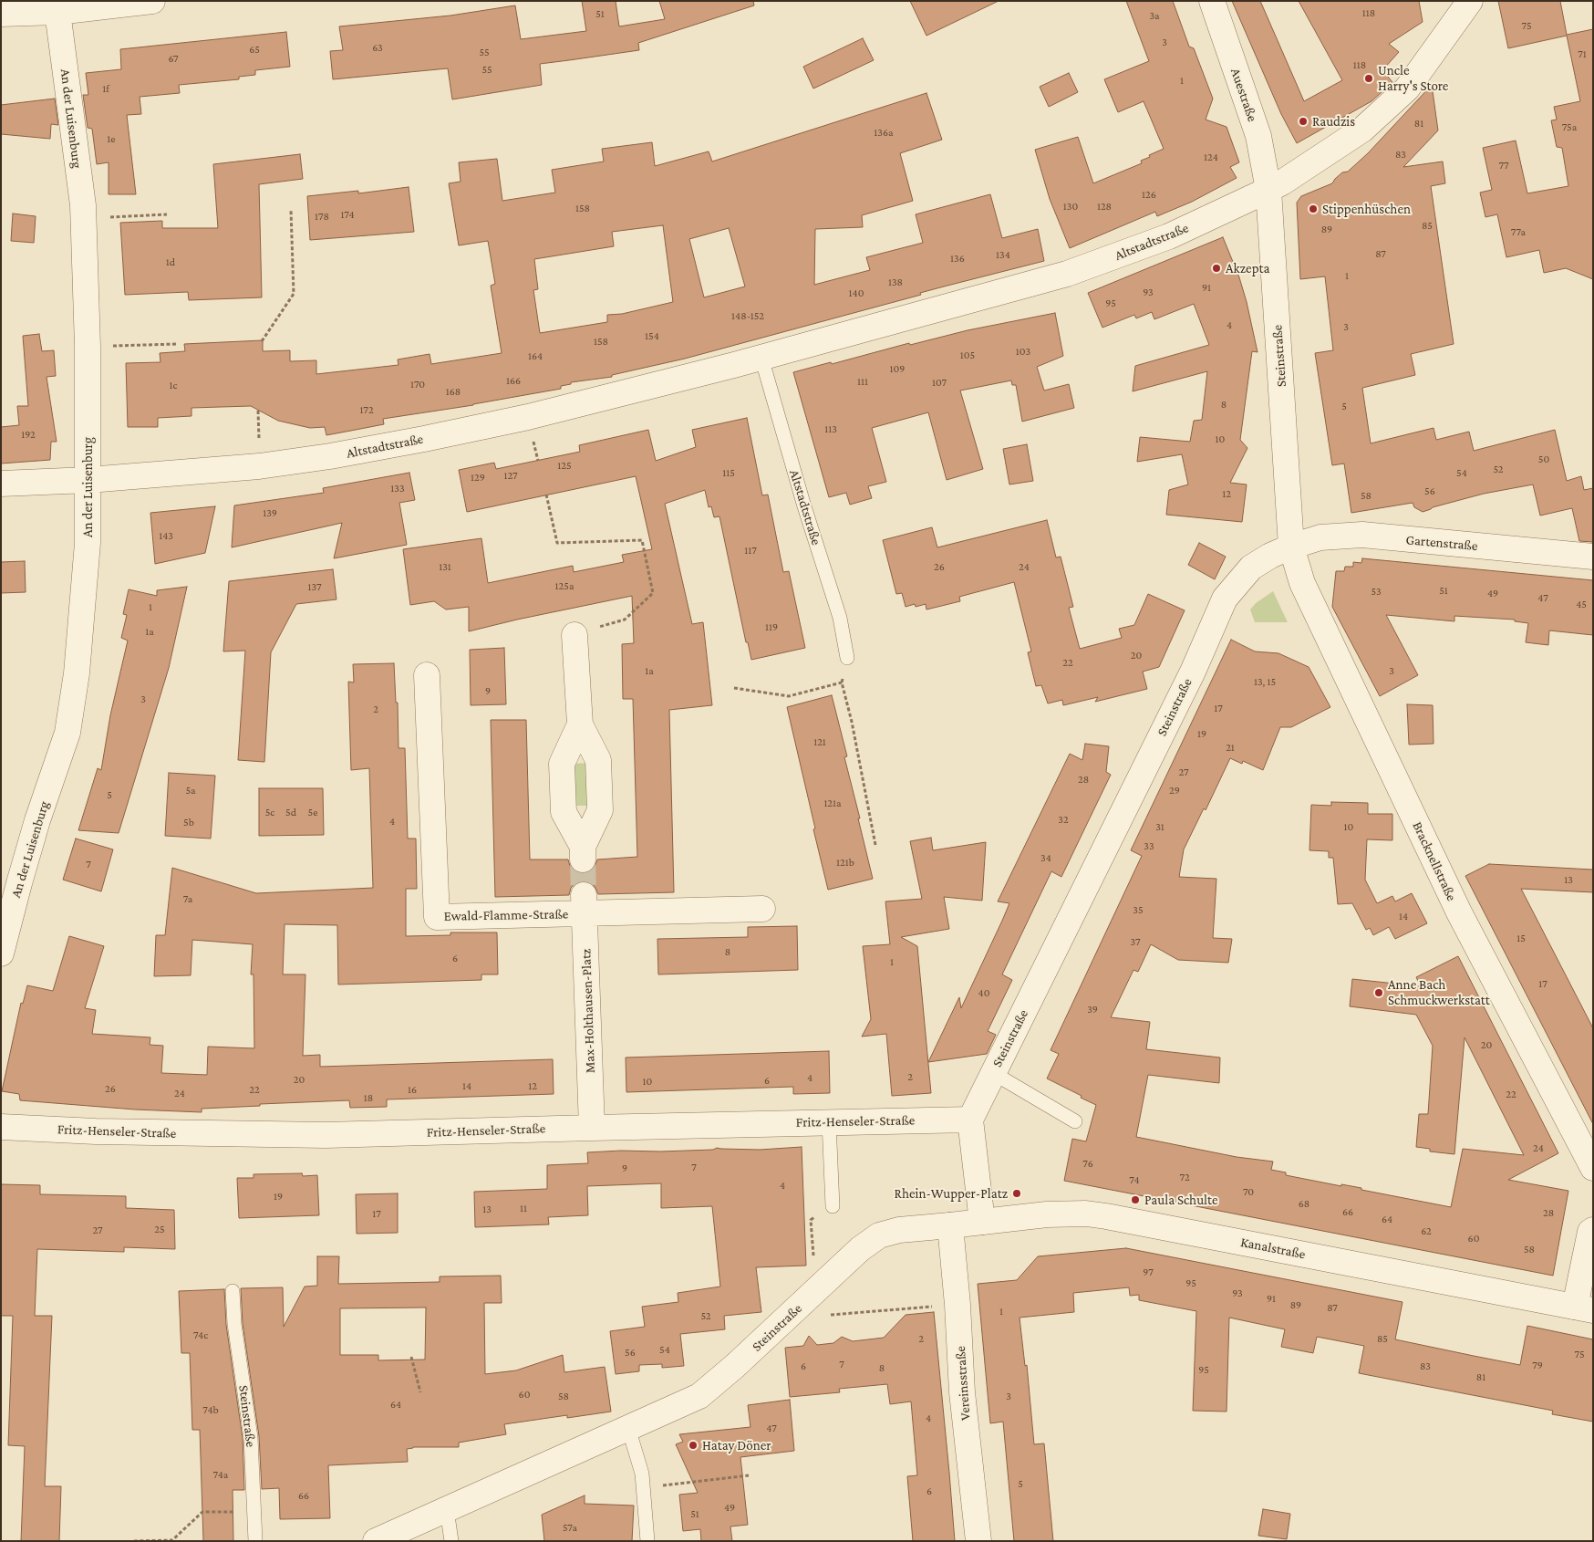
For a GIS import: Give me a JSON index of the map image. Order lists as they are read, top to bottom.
{
  "streets": {
    "street": [
      "Auestraße",
      "An der Luisenburg",
      "Altstadtstraße",
      "Steinstraße",
      "Gartenstraße",
      "Bracknellstraße",
      "Ewald-Flamme-Straße",
      "Max-Holthausen-Platz",
      "Fritz-Henseler-Straße",
      "Kanalstraße",
      "Vereinsstraße"
    ]
  },
  "crossings": [
    ["Auestraße", "Altstadtstraße"],
    ["Auestraße", "Steinstraße"],
    ["An der Luisenburg", "Altstadtstraße"],
    ["Altstadtstraße", "Steinstraße"],
    ["Steinstraße", "Gartenstraße"],
    ["Steinstraße", "Bracknellstraße"],
    ["Steinstraße", "Fritz-Henseler-Straße"],
    ["Steinstraße", "Kanalstraße"],
    ["Steinstraße", "Vereinsstraße"],
    ["Gartenstraße", "Bracknellstraße"],
    ["Ewald-Flamme-Straße", "Max-Holthausen-Platz"],
    ["Max-Holthausen-Platz", "Fritz-Henseler-Straße"],
    ["Kanalstraße", "Vereinsstraße"]
  ],
  "places": [
    "Uncle Harry's Store",
    "Raudzis",
    "Stippenhüschen",
    "Akzepta",
    "Anne Bach Schmuckwerkstatt",
    "Rhein-Wupper-Platz",
    "Paula Schulte",
    "Hatay Döner"
  ],
  "house_numbers": [
    "118",
    "51",
    "3a",
    "75",
    "3",
    "63",
    "65",
    "55",
    "71",
    "67",
    "118",
    "55",
    "1",
    "1f",
    "81",
    "75a",
    "136a",
    "1e",
    "83",
    "124",
    "77",
    "126",
    "130",
    "128",
    "158",
    "174",
    "178",
    "85",
    "89",
    "77a",
    "87",
    "134",
    "136",
    "1d",
    "1",
    "138",
    "91",
    "93",
    "140",
    "95",
    "148-152",
    "4",
    "3",
    "154",
    "158",
    "103",
    "105",
    "164",
    "109",
    "166",
    "111",
    "107",
    "170",
    "1c",
    "168",
    "8",
    "5",
    "172",
    "113",
    "192",
    "10",
    "50",
    "125",
    "52",
    "115",
    "54",
    "127",
    "129",
    "133",
    "56",
    "12",
    "58",
    "139",
    "143",
    "117",
    "131",
    "26",
    "24",
    "125a",
    "137",
    "51",
    "53",
    "49",
    "47",
    "45",
    "1",
    "119",
    "1a",
    "20",
    "22",
    "1a",
    "3",
    "13, 15",
    "9",
    "3",
    "17",
    "2",
    "19",
    "121",
    "21",
    "27",
    "28",
    "5a",
    "29",
    "5",
    "121a",
    "5c",
    "5d",
    "5e",
    "32",
    "4",
    "5b",
    "31",
    "10",
    "33",
    "34",
    "121b",
    "7",
    "13",
    "7a",
    "35",
    "14",
    "15",
    "37",
    "8",
    "6",
    "1",
    "17",
    "40",
    "39",
    "20",
    "2",
    "4",
    "20",
    "6",
    "10",
    "14",
    "12",
    "26",
    "22",
    "16",
    "24",
    "22",
    "18",
    "24",
    "76",
    "7",
    "9",
    "72",
    "74",
    "4",
    "70",
    "19",
    "68",
    "11",
    "13",
    "66",
    "28",
    "17",
    "64",
    "25",
    "27",
    "62",
    "60",
    "58",
    "97",
    "95",
    "93",
    "91",
    "89",
    "87",
    "1",
    "52",
    "74c",
    "2",
    "85",
    "54",
    "56",
    "75",
    "7",
    "79",
    "6",
    "83",
    "8",
    "95",
    "81",
    "60",
    "58",
    "3",
    "64",
    "74b",
    "4",
    "47",
    "74a",
    "5",
    "6",
    "66",
    "49",
    "51",
    "57a"
  ]
}
